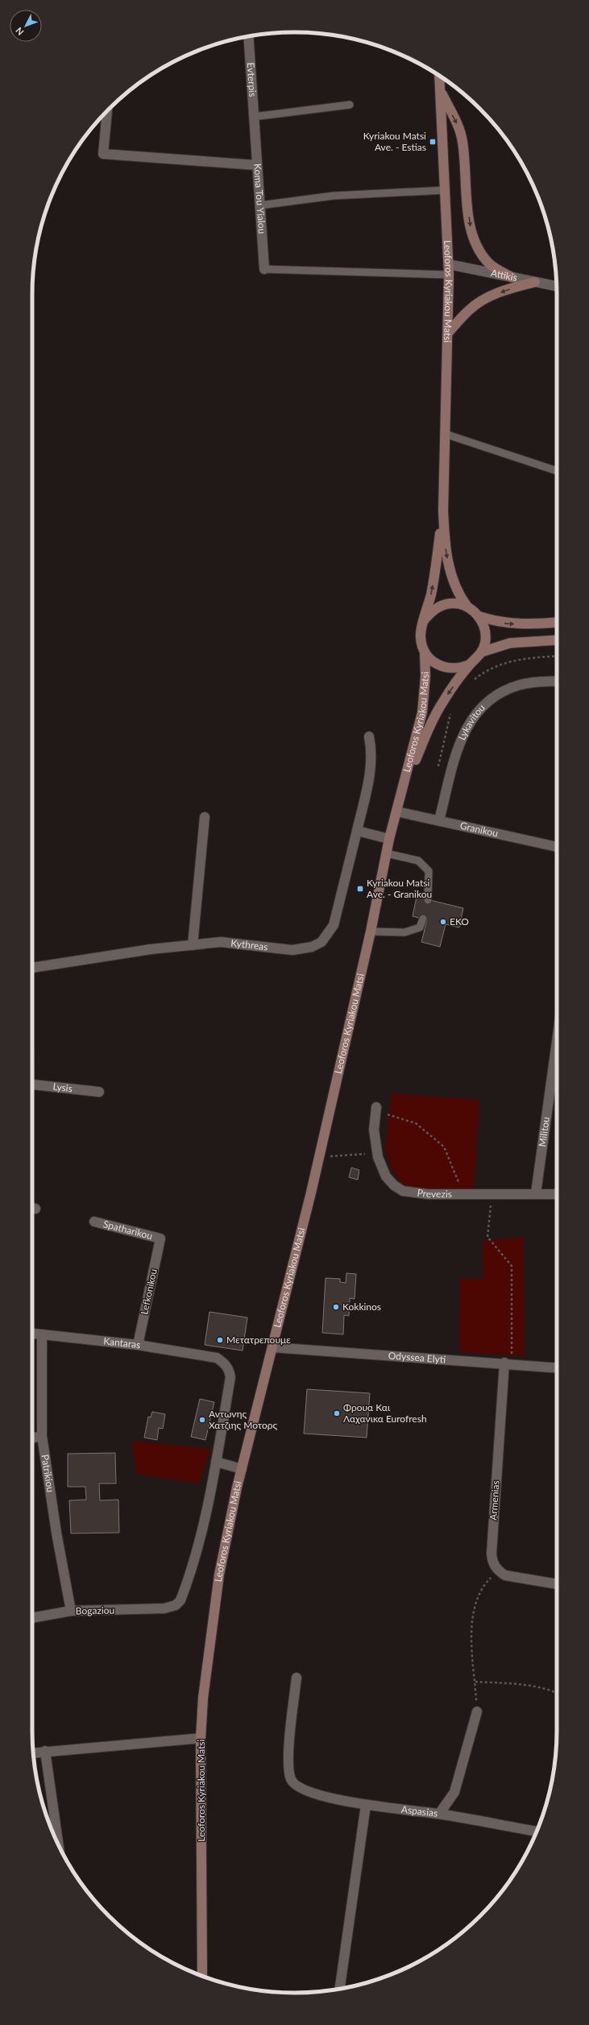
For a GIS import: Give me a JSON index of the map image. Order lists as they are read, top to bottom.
{
  "streets": {
    "main road": ["Leoforos Kyriakou Matsi"],
    "street": [
      "Evterpis",
      "Koma Tou Yialou",
      "Attikis",
      "Lykavitou",
      "Granikou",
      "Kythreas",
      "Lysis",
      "Militou",
      "Prevezis",
      "Spatharikou",
      "Lefkonikou",
      "Kantaras",
      "Odyssea Elyti",
      "Patrikiou",
      "Armenias",
      "Bogaziou",
      "Aspasias"
    ]
  },
  "crossings": [
    ["Evterpis", "Koma Tou Yialou"],
    ["Attikis", "Leoforos Kyriakou Matsi"],
    ["Leoforos Kyriakou Matsi", "Granikou"],
    ["Leoforos Kyriakou Matsi", "Odyssea Elyti"],
    ["Lykavitou", "Granikou"],
    ["Militou", "Prevezis"],
    ["Spatharikou", "Lefkonikou"],
    ["Lefkonikou", "Kantaras"],
    ["Kantaras", "Patrikiou"],
    ["Kantaras", "Bogaziou"],
    ["Odyssea Elyti", "Armenias"],
    ["Patrikiou", "Bogaziou"]
  ],
  "places": {
    "transit": ["Kyriakou Matsi Ave. - Estias", "Kyriakou Matsi Ave. - Granikou"],
    "other": [
      "EKO",
      "Kokkinos",
      "Μετατρεπουμε",
      "Φρουα Και Λαχανικα Eurofresh",
      "Αντωνης Χατζιης Μοτορς"
    ]
  },
  "north": "bottom left"
}
